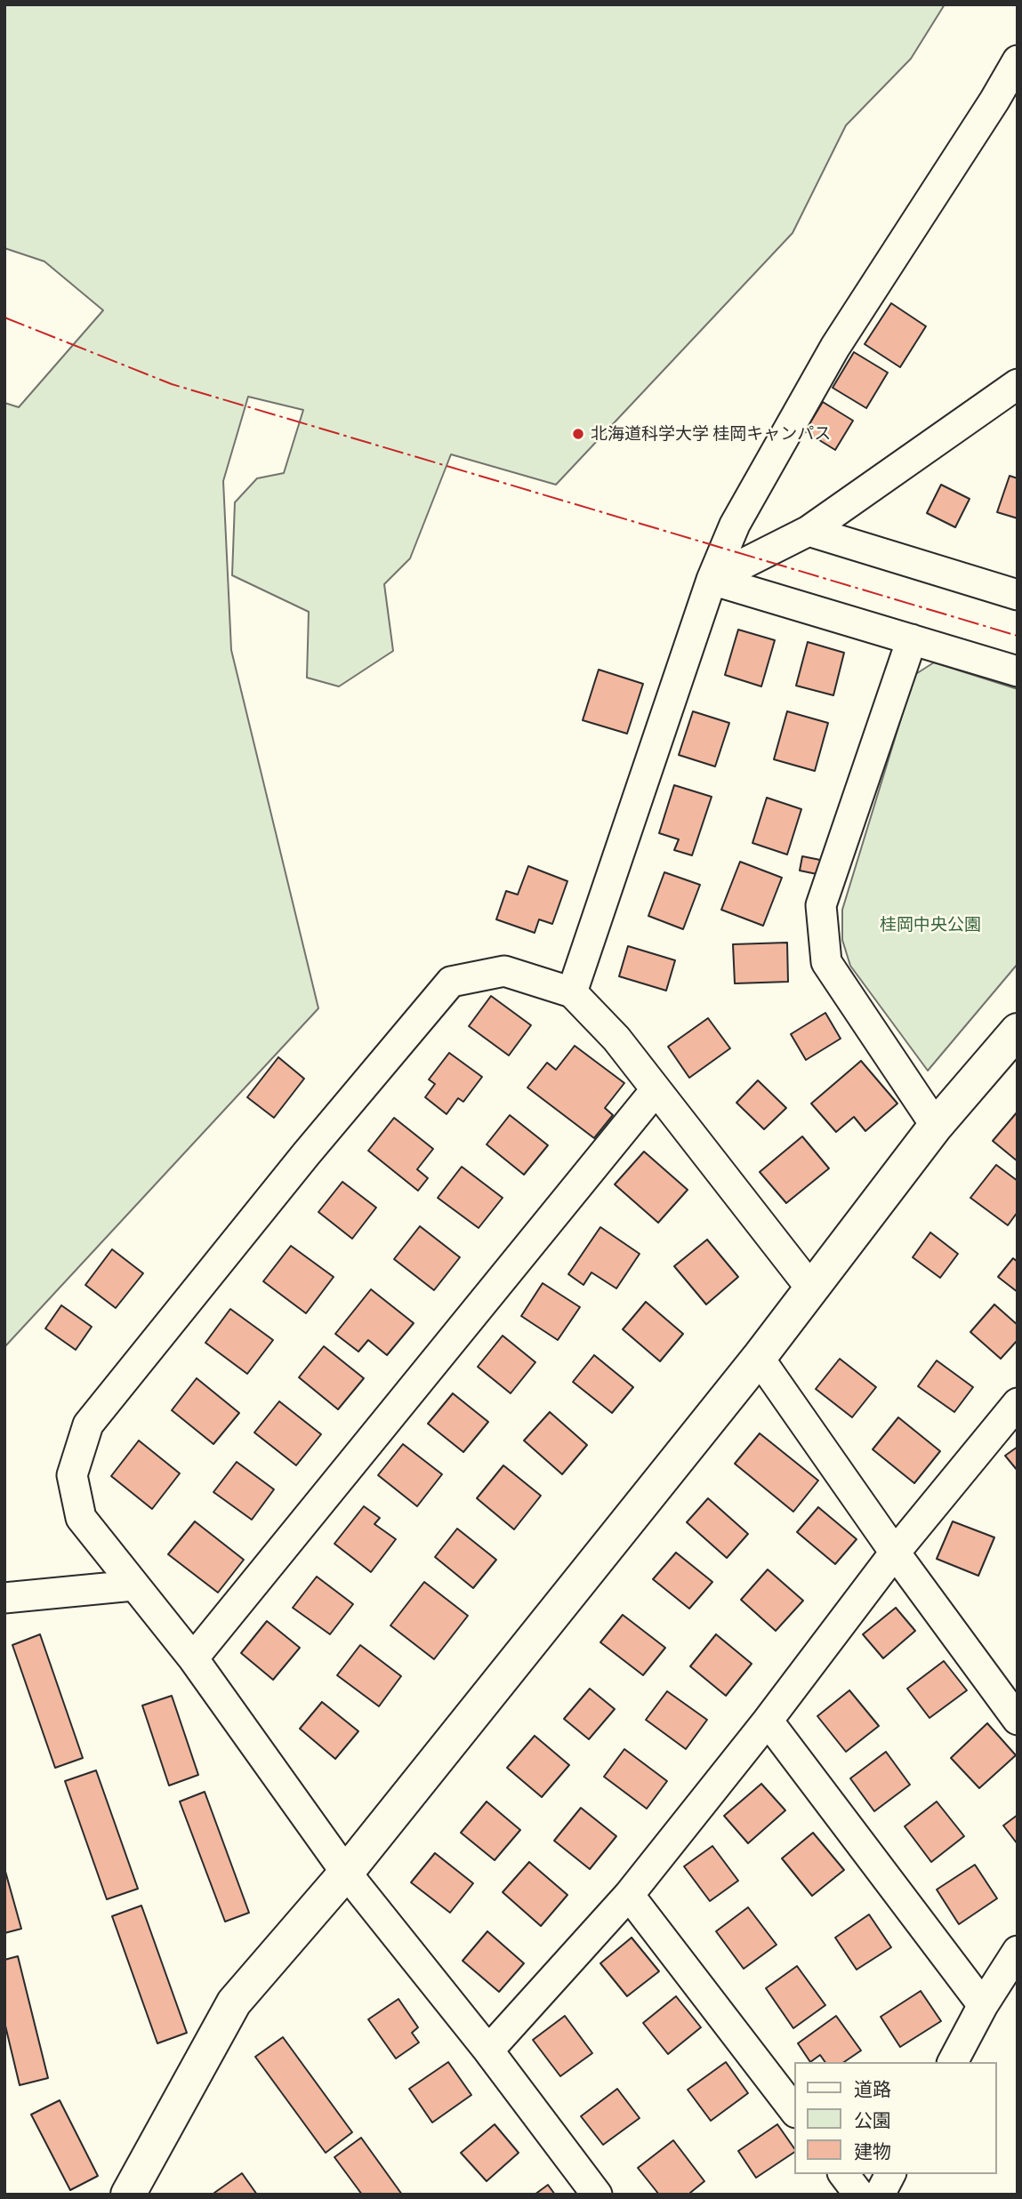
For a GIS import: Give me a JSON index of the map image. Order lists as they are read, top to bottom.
{
  "parks": ["桂岡中央公園"],
  "places": ["北海道科学大学 桂岡キャンパス"],
  "legend": ["道路", "公園", "建物"]
}
